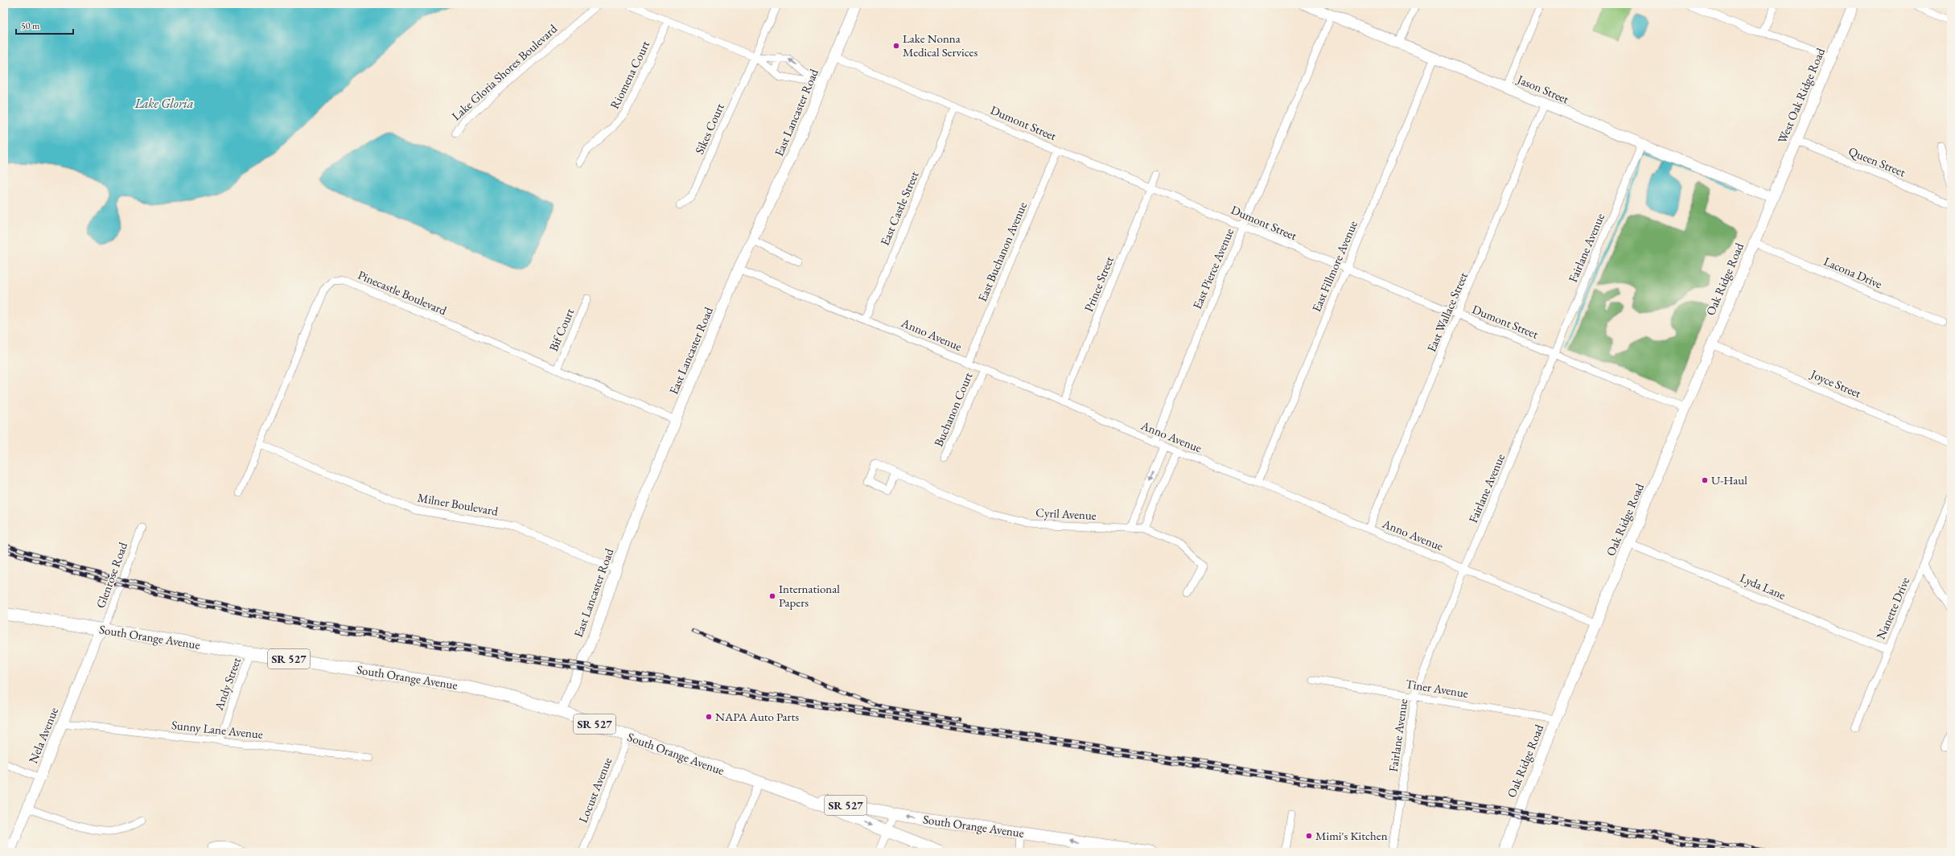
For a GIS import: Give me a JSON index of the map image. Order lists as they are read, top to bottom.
{
  "streets": {
    "main road": ["South Orange Avenue", "SR 527"],
    "street": [
      "Lake Gloria Shores Boulevard",
      "Riomena Court",
      "Jason Street",
      "West Oak Ridge Road",
      "East Lancaster Road",
      "Dumont Street",
      "Sikes Court",
      "Queen Street",
      "East Castle Street",
      "Fairlane Avenue",
      "East Buchanon Avenue",
      "East Fillmore Avenue",
      "East Pierce Avenue",
      "Lacona Drive",
      "Oak Ridge Road",
      "Prince Street",
      "Pinecastle Boulevard",
      "East Wallace Street",
      "Bif Court",
      "Anno Avenue",
      "Joyce Street",
      "Buchanon Court",
      "Milner Boulevard",
      "Cyril Avenue",
      "Glenrose Road",
      "Lyda Lane",
      "Nanette Drive",
      "Andy Street",
      "Tiner Avenue",
      "Sunny Lane Avenue",
      "Nela Avenue",
      "Locust Avenue"
    ]
  },
  "crossings": [
    ["Jason Street", "West Oak Ridge Road"],
    ["Jason Street", "Fairlane Avenue"],
    ["Jason Street", "East Fillmore Avenue"],
    ["Jason Street", "East Pierce Avenue"],
    ["Jason Street", "Oak Ridge Road"],
    ["Jason Street", "East Wallace Street"],
    ["West Oak Ridge Road", "Queen Street"],
    ["West Oak Ridge Road", "Oak Ridge Road"],
    ["East Lancaster Road", "Dumont Street"],
    ["East Lancaster Road", "Pinecastle Boulevard"],
    ["East Lancaster Road", "Anno Avenue"],
    ["East Lancaster Road", "Milner Boulevard"],
    ["East Lancaster Road", "South Orange Avenue"],
    ["Dumont Street", "East Castle Street"],
    ["Dumont Street", "Fairlane Avenue"],
    ["Dumont Street", "East Buchanon Avenue"],
    ["Dumont Street", "East Fillmore Avenue"],
    ["Dumont Street", "East Pierce Avenue"],
    ["Dumont Street", "Oak Ridge Road"],
    ["Dumont Street", "Prince Street"],
    ["Dumont Street", "East Wallace Street"],
    ["East Castle Street", "Anno Avenue"],
    ["Fairlane Avenue", "Anno Avenue"],
    ["Fairlane Avenue", "Tiner Avenue"],
    ["East Buchanon Avenue", "Anno Avenue"],
    ["East Fillmore Avenue", "Anno Avenue"],
    ["East Pierce Avenue", "Anno Avenue"],
    ["Lacona Drive", "Oak Ridge Road"],
    ["Oak Ridge Road", "Anno Avenue"],
    ["Oak Ridge Road", "Joyce Street"],
    ["Oak Ridge Road", "Lyda Lane"],
    ["Oak Ridge Road", "Tiner Avenue"],
    ["Prince Street", "Anno Avenue"],
    ["Pinecastle Boulevard", "Bif Court"],
    ["Pinecastle Boulevard", "Milner Boulevard"],
    ["East Wallace Street", "Anno Avenue"],
    ["Anno Avenue", "Buchanon Court"],
    ["Glenrose Road", "South Orange Avenue"],
    ["Glenrose Road", "Nela Avenue"],
    ["Lyda Lane", "Nanette Drive"],
    ["South Orange Avenue", "SR 527"],
    ["South Orange Avenue", "Andy Street"],
    ["South Orange Avenue", "Nela Avenue"],
    ["South Orange Avenue", "Locust Avenue"],
    ["Andy Street", "Sunny Lane Avenue"],
    ["Sunny Lane Avenue", "Nela Avenue"]
  ],
  "water": ["Lake Gloria"],
  "places": [
    "Lake Nonna Medical Services",
    "U-Haul",
    "International Papers",
    "NAPA Auto Parts",
    "Mimi's Kitchen"
  ],
  "scale_bar": "50 m"
}
